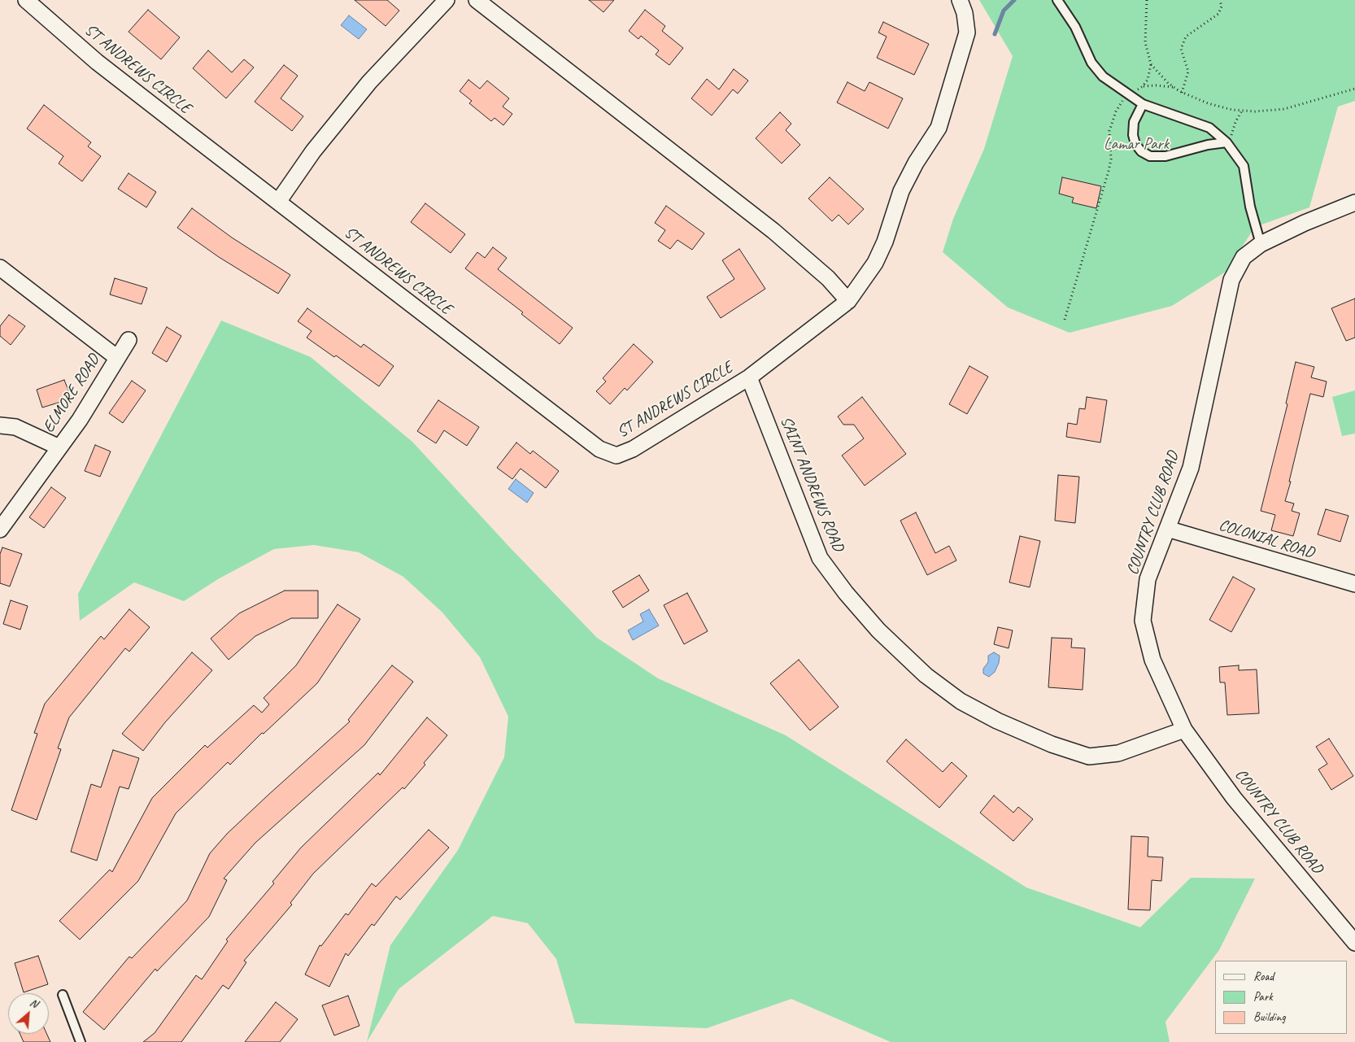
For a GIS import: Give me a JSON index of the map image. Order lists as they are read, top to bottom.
{
  "streets": {
    "street": [
      "ST ANDREWS CIRCLE",
      "ELMORE ROAD",
      "SAINT ANDREWS ROAD",
      "COUNTRY CLUB ROAD",
      "COLONIAL ROAD"
    ]
  },
  "crossings": [
    ["ST ANDREWS CIRCLE", "SAINT ANDREWS ROAD"],
    ["SAINT ANDREWS ROAD", "COUNTRY CLUB ROAD"],
    ["COUNTRY CLUB ROAD", "COLONIAL ROAD"]
  ],
  "parks": ["Lamar Park"],
  "legend": ["Road", "Park", "Building"],
  "north": "top right"
}
